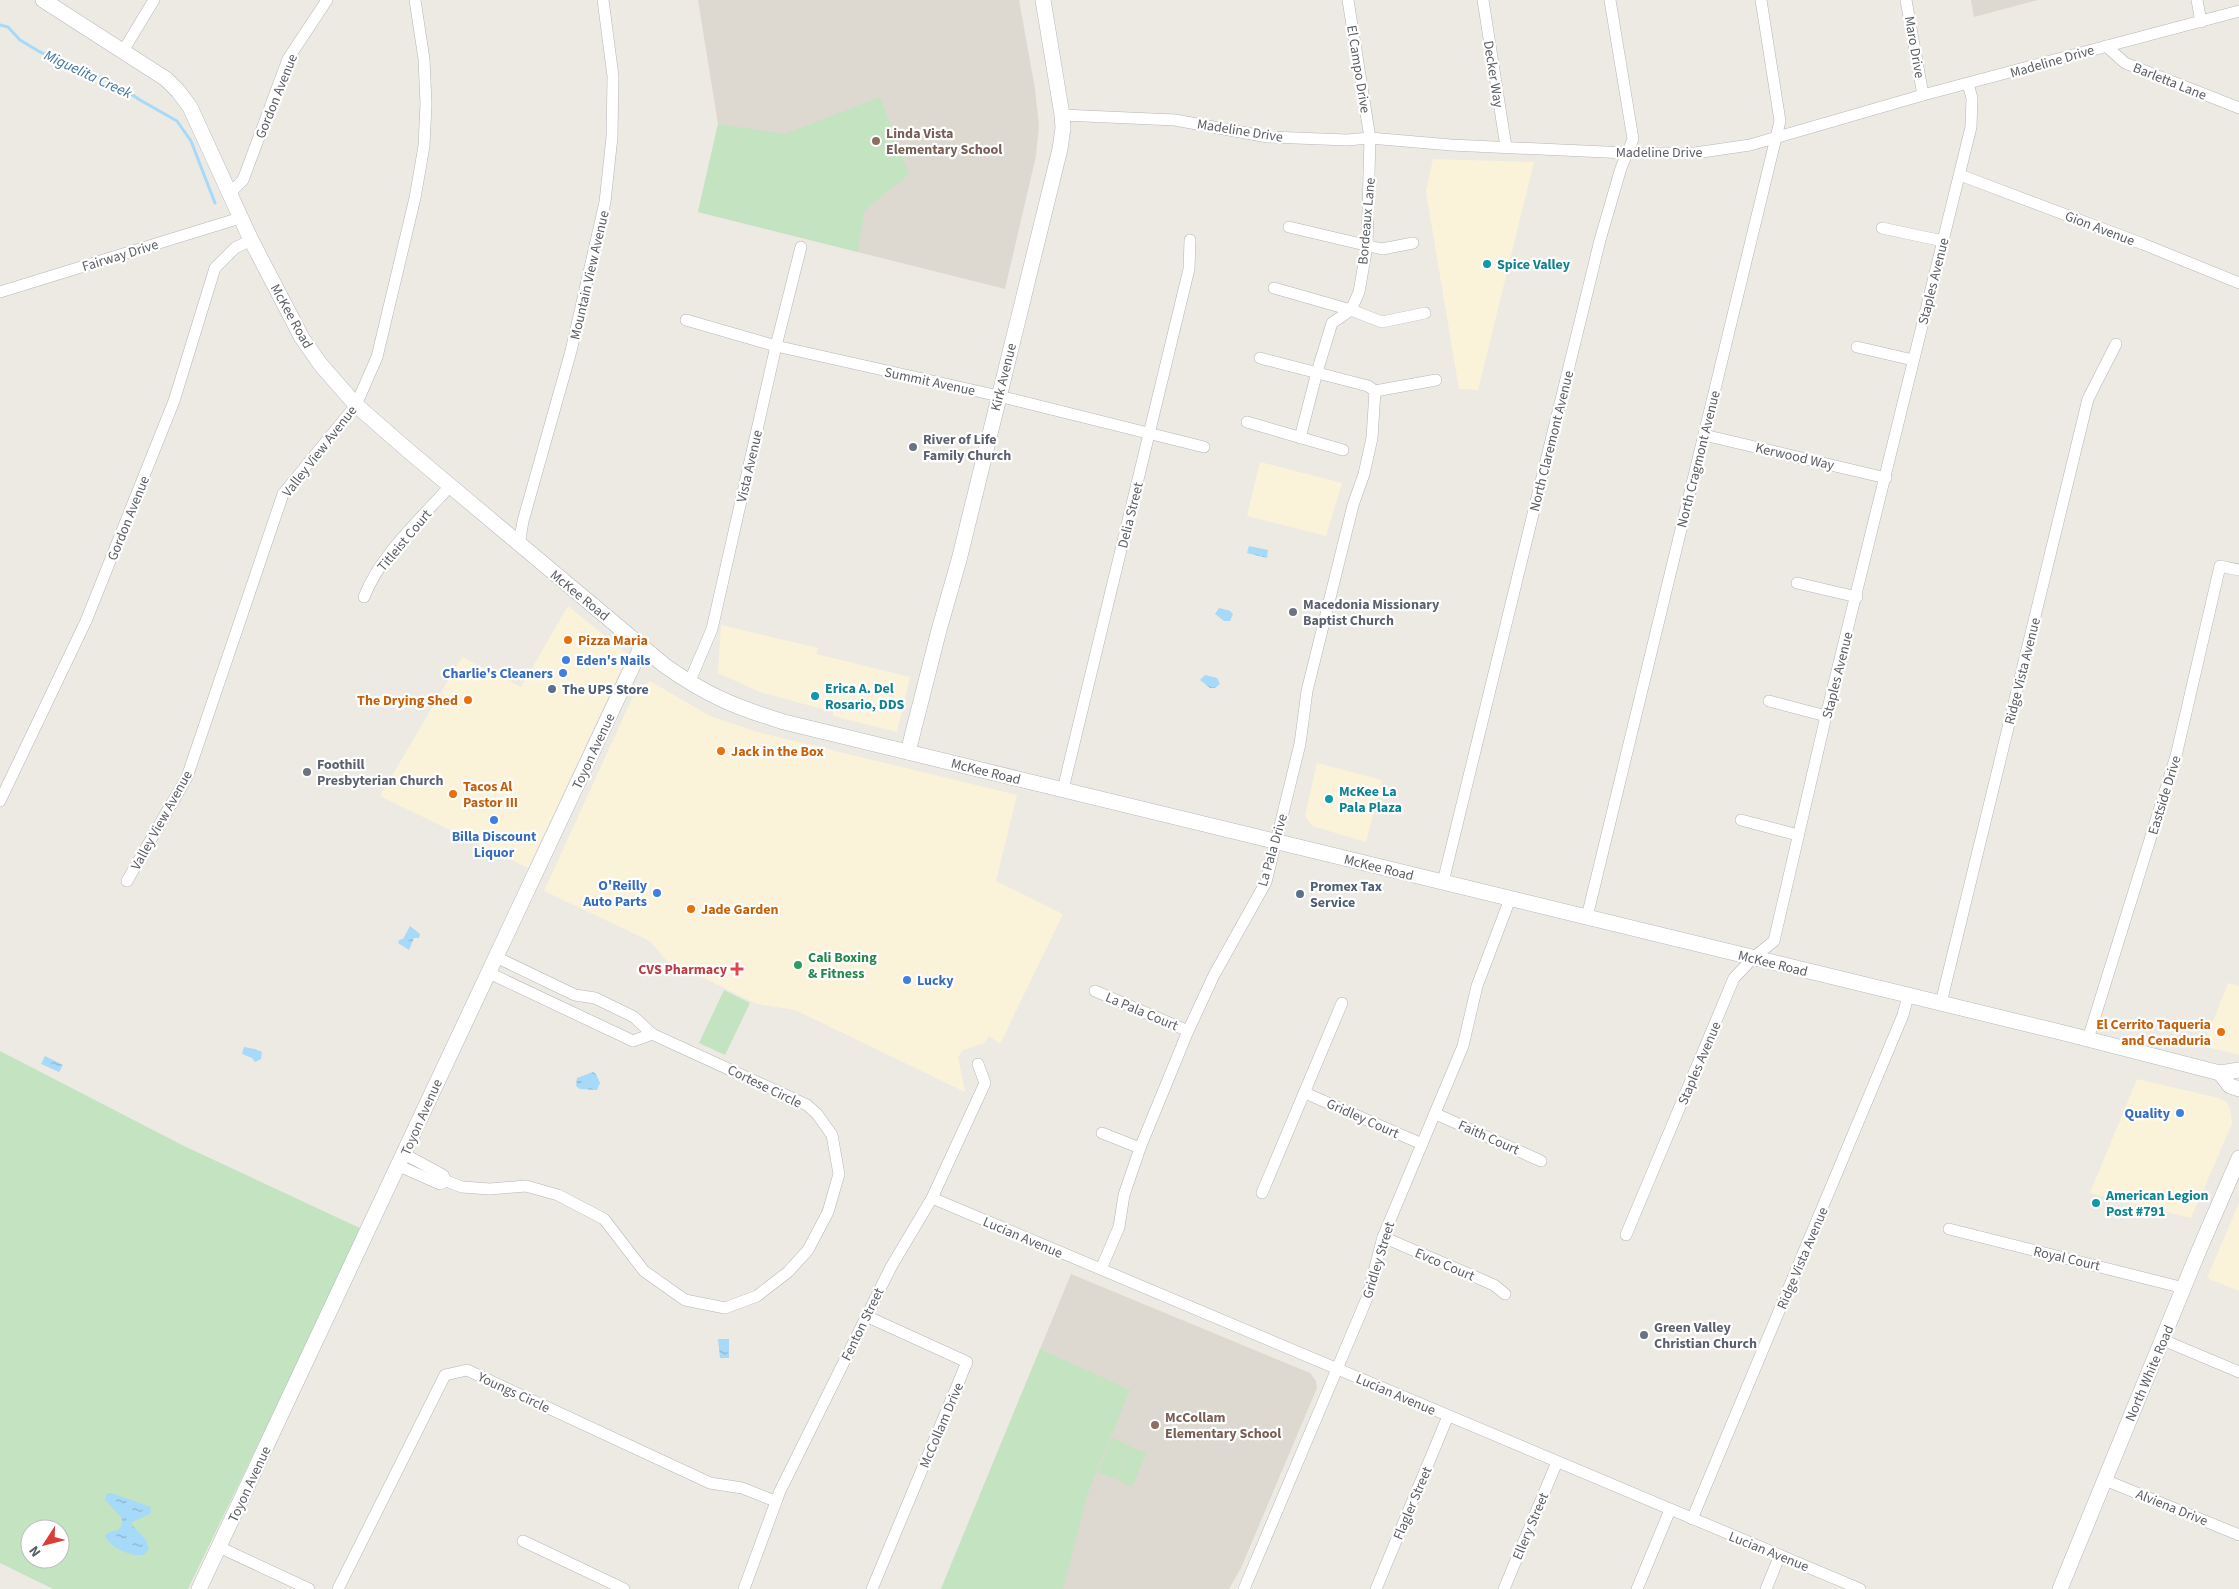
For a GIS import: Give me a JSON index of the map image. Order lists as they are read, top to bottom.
{
  "streets": {
    "street": [
      "Maro Drive",
      "Madeline Drive",
      "El Campo Drive",
      "Decker Way",
      "Barletta Lane",
      "Gordon Avenue",
      "Bordeaux Lane",
      "Gion Avenue",
      "Fairway Drive",
      "Mountain View Avenue",
      "Staples Avenue",
      "McKee Road",
      "Kirk Avenue",
      "Summit Avenue",
      "North Claremont Avenue",
      "Valley View Avenue",
      "Kerwood Way",
      "North Cragmont Avenue",
      "Vista Avenue",
      "Delia Street",
      "Titleist Court",
      "Ridge Vista Avenue",
      "Toyon Avenue",
      "Eastside Drive",
      "La Pala Drive",
      "La Pala Court",
      "Cortese Circle",
      "Gridley Court",
      "Faith Court",
      "Lucian Avenue",
      "Royal Court",
      "Gridley Street",
      "Evco Court",
      "Fenton Street",
      "North White Road",
      "Youngs Circle",
      "McCollam Drive",
      "Flagler Street",
      "Alviena Drive",
      "Ellery Street"
    ]
  },
  "crossings": [
    ["Maro Drive", "Madeline Drive"],
    ["Madeline Drive", "El Campo Drive"],
    ["Madeline Drive", "Decker Way"],
    ["Madeline Drive", "Barletta Lane"],
    ["Madeline Drive", "Bordeaux Lane"],
    ["Madeline Drive", "Staples Avenue"],
    ["Madeline Drive", "Kirk Avenue"],
    ["Madeline Drive", "North Claremont Avenue"],
    ["Madeline Drive", "North Cragmont Avenue"],
    ["El Campo Drive", "Bordeaux Lane"],
    ["Gordon Avenue", "McKee Road"],
    ["Gion Avenue", "Staples Avenue"],
    ["Fairway Drive", "McKee Road"],
    ["Mountain View Avenue", "McKee Road"],
    ["Staples Avenue", "McKee Road"],
    ["Staples Avenue", "Kerwood Way"],
    ["McKee Road", "Kirk Avenue"],
    ["McKee Road", "North Claremont Avenue"],
    ["McKee Road", "Valley View Avenue"],
    ["McKee Road", "North Cragmont Avenue"],
    ["McKee Road", "Vista Avenue"],
    ["McKee Road", "Delia Street"],
    ["McKee Road", "Titleist Court"],
    ["McKee Road", "Ridge Vista Avenue"],
    ["McKee Road", "Toyon Avenue"],
    ["McKee Road", "Eastside Drive"],
    ["McKee Road", "La Pala Drive"],
    ["McKee Road", "Gridley Street"],
    ["Kirk Avenue", "Summit Avenue"],
    ["Summit Avenue", "Vista Avenue"],
    ["Summit Avenue", "Delia Street"],
    ["Kerwood Way", "North Cragmont Avenue"],
    ["Ridge Vista Avenue", "Lucian Avenue"],
    ["Toyon Avenue", "Cortese Circle"],
    ["La Pala Drive", "La Pala Court"],
    ["La Pala Drive", "Lucian Avenue"],
    ["Gridley Court", "Gridley Street"],
    ["Faith Court", "Gridley Street"],
    ["Lucian Avenue", "Gridley Street"],
    ["Lucian Avenue", "Fenton Street"],
    ["Lucian Avenue", "Flagler Street"],
    ["Lucian Avenue", "Ellery Street"],
    ["Royal Court", "North White Road"],
    ["Gridley Street", "Evco Court"],
    ["Fenton Street", "Youngs Circle"],
    ["Fenton Street", "McCollam Drive"],
    ["North White Road", "Alviena Drive"]
  ],
  "water": ["Miguelita Creek"],
  "places": {
    "other": [
      "Linda Vista Elementary School",
      "Spice Valley",
      "River of Life Family Church",
      "Macedonia Missionary Baptist Church",
      "Pizza Maria",
      "Eden's Nails",
      "Charlie's Cleaners",
      "The UPS Store",
      "Erica A. Del Rosario, DDS",
      "The Drying Shed",
      "Jack in the Box",
      "Foothill Presbyterian Church",
      "Tacos Al Pastor III",
      "McKee La Pala Plaza",
      "Billa Discount Liquor",
      "O'Reilly Auto Parts",
      "Promex Tax Service",
      "Jade Garden",
      "Cali Boxing & Fitness",
      "Lucky",
      "El Cerrito Taqueria and Cenaduria",
      "Quality",
      "American Legion Post #791",
      "Green Valley Christian Church",
      "McCollam Elementary School"
    ],
    "health": ["CVS Pharmacy"]
  },
  "north": "bottom left"
}
